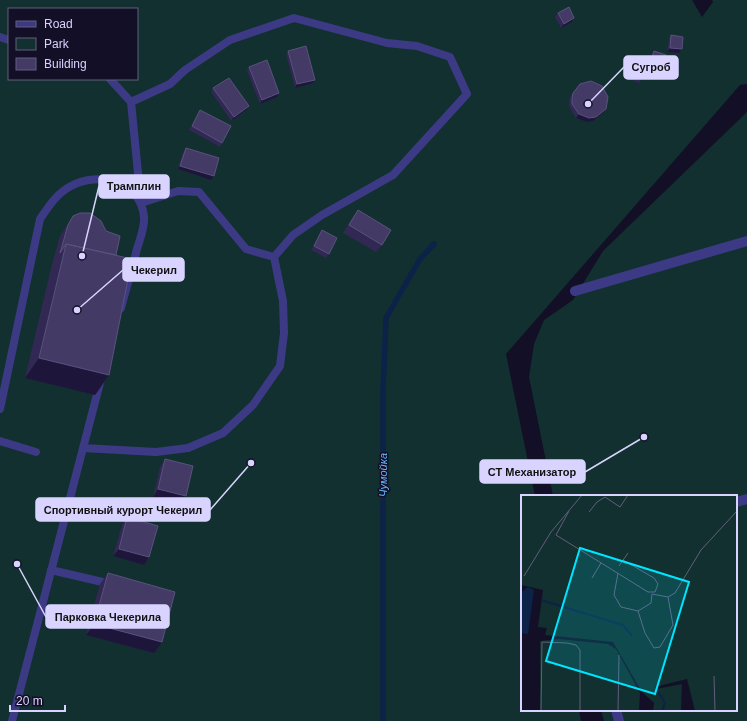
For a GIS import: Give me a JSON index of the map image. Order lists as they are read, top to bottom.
{
  "water": ["Чумойка"],
  "places": [
    "Сугроб",
    "Трамплин",
    "Чекерил",
    "СТ Механизатор",
    "Спортивный курорт Чекерил",
    "Парковка Чекерила"
  ],
  "legend": ["Road", "Park", "Building"],
  "scale_bar": "20 m"
}
